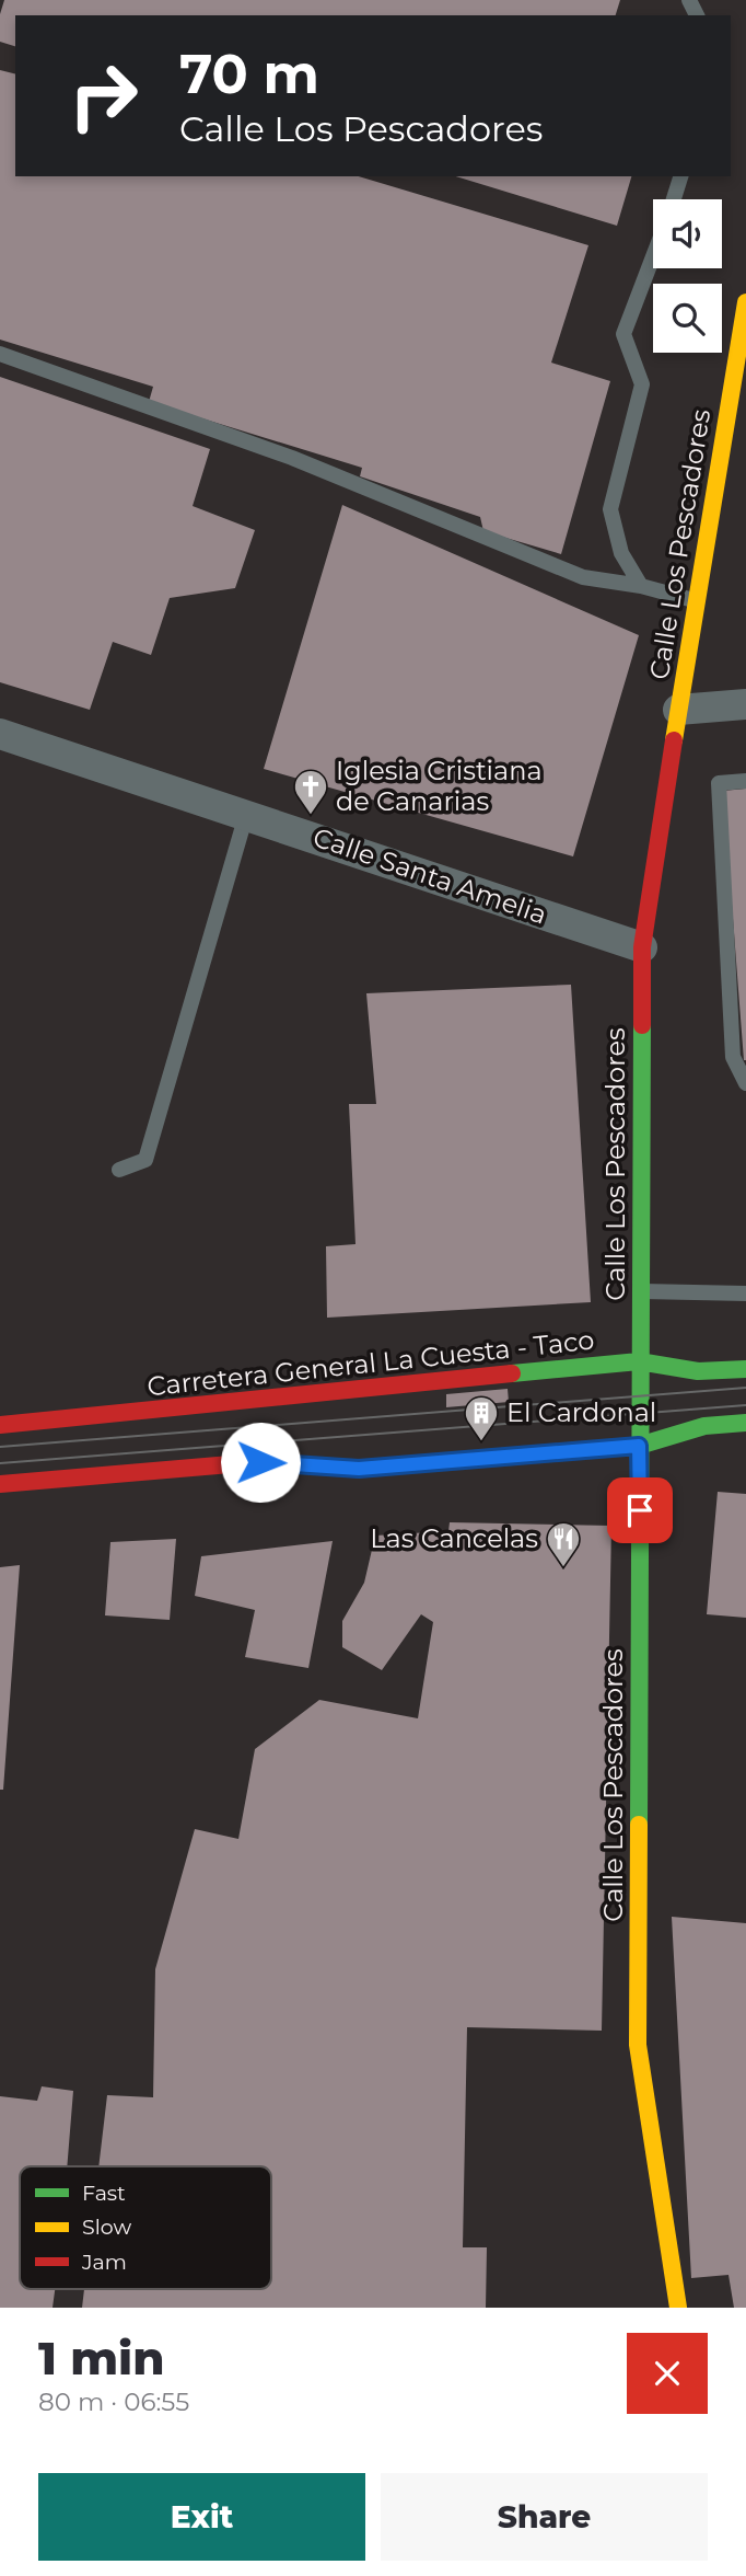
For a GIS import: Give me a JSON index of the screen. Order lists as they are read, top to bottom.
{
  "streets": {
    "street": ["Calle Los Pescadores", "Calle Santa Amelia", "Carretera General La Cuesta - Taco"]
  },
  "crossings": [
    ["Calle Los Pescadores", "Calle Santa Amelia"],
    ["Calle Los Pescadores", "Carretera General La Cuesta - Taco"]
  ],
  "places": {
    "church": ["Iglesia Cristiana de Canarias"],
    "building": ["El Cardonal"],
    "restaurant": ["Las Cancelas"]
  },
  "legend": ["Fast", "Slow", "Jam"],
  "page": {
    "turn": ["70 m", "Calle Los Pescadores"],
    "heading": ["1 min", "80 m · 06:55"],
    "buttons": ["Exit", "Share"]
  }
}
